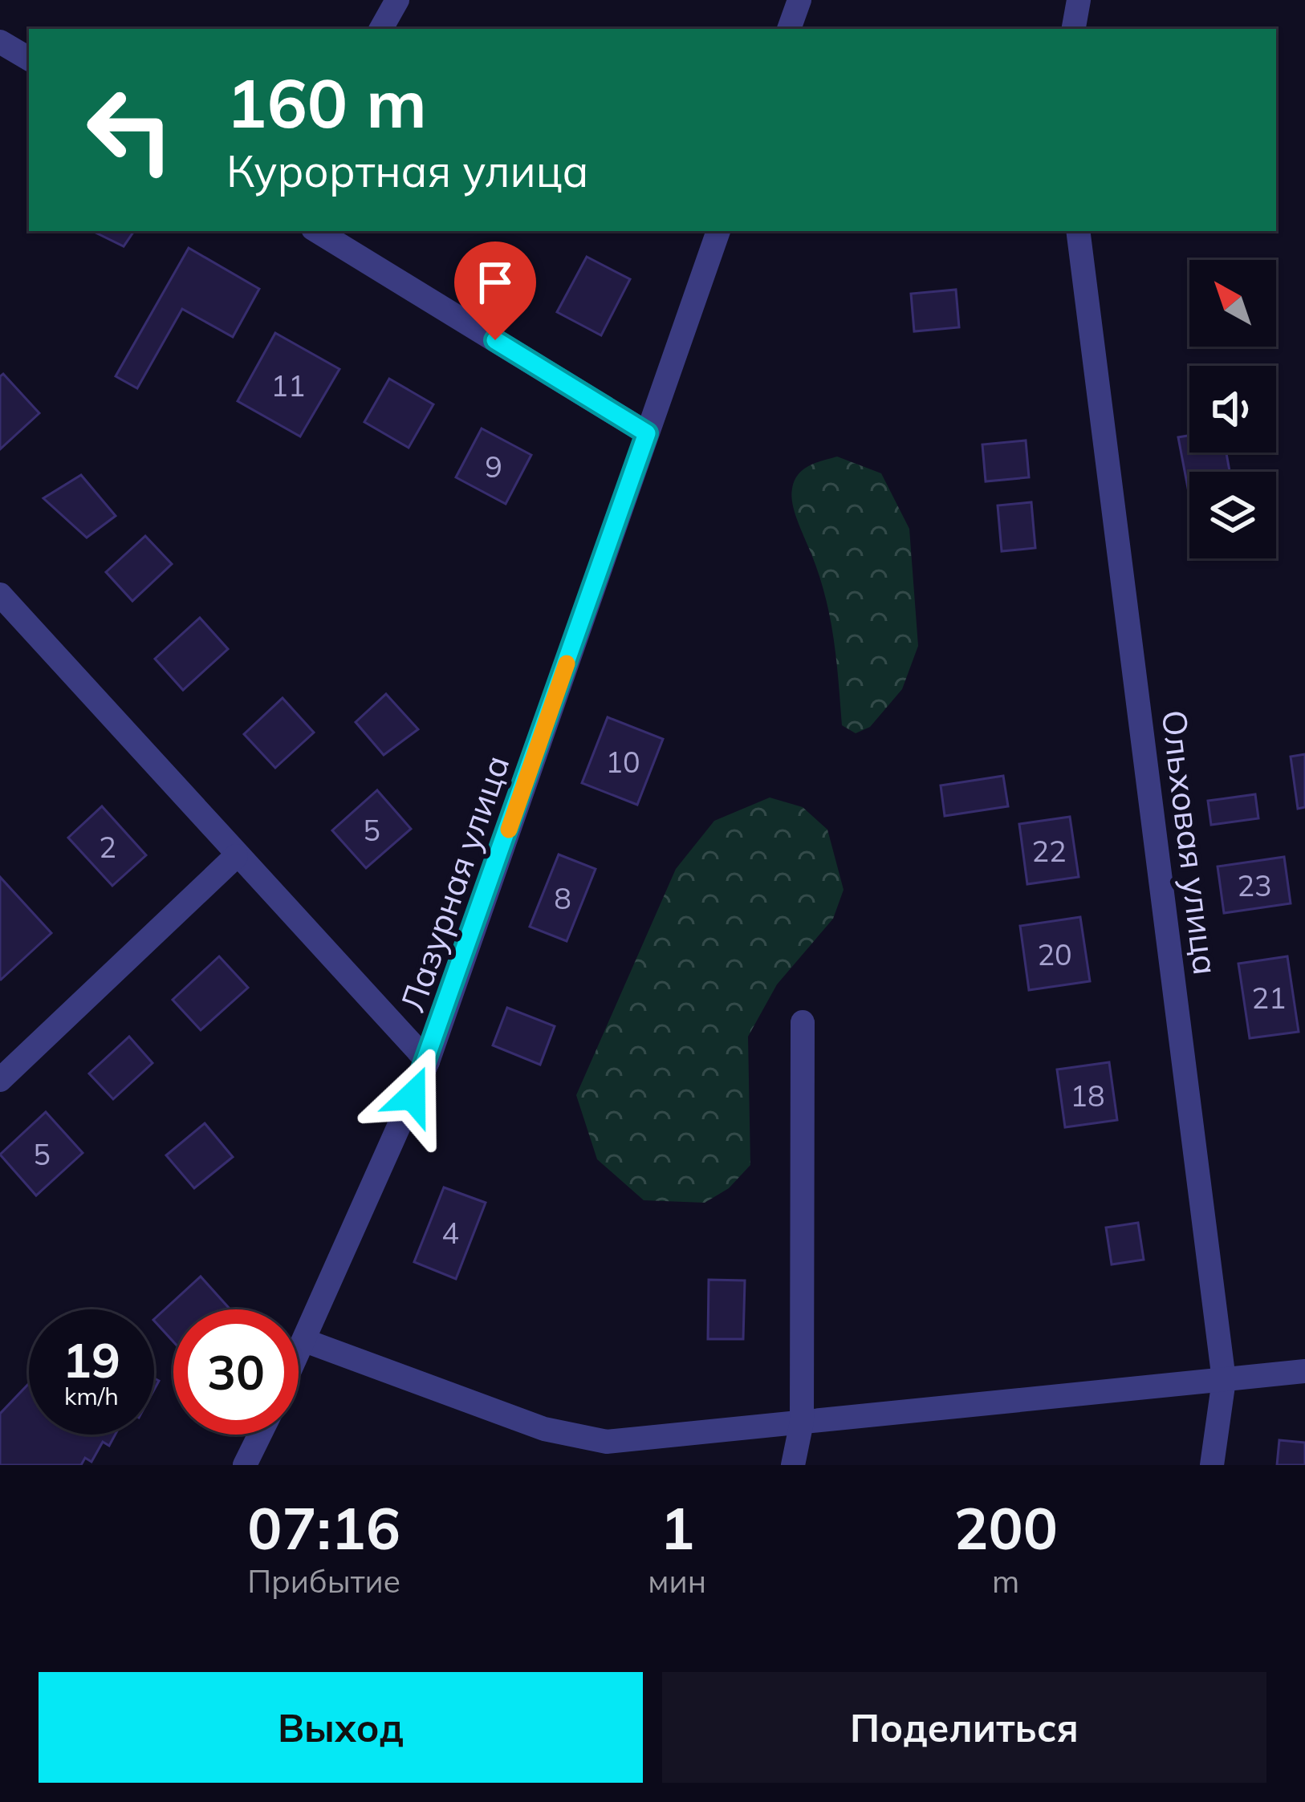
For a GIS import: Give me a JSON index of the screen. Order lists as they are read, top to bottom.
{
  "streets": {
    "street": ["Ольховая улица", "Лазурная улица"]
  },
  "house_numbers": [
    "11",
    "9",
    "10",
    "5",
    "2",
    "22",
    "23",
    "8",
    "20",
    "21",
    "18",
    "5",
    "4"
  ],
  "north": "top left",
  "page": {
    "turn": ["160 m", "Курортная улица"],
    "speed": "19 km/h",
    "limit": "30",
    "eta": [
      "07:16",
      "Прибытие",
      "1",
      "мин",
      "200",
      "m"
    ],
    "buttons": ["Выход", "Поделиться"]
  }
}
